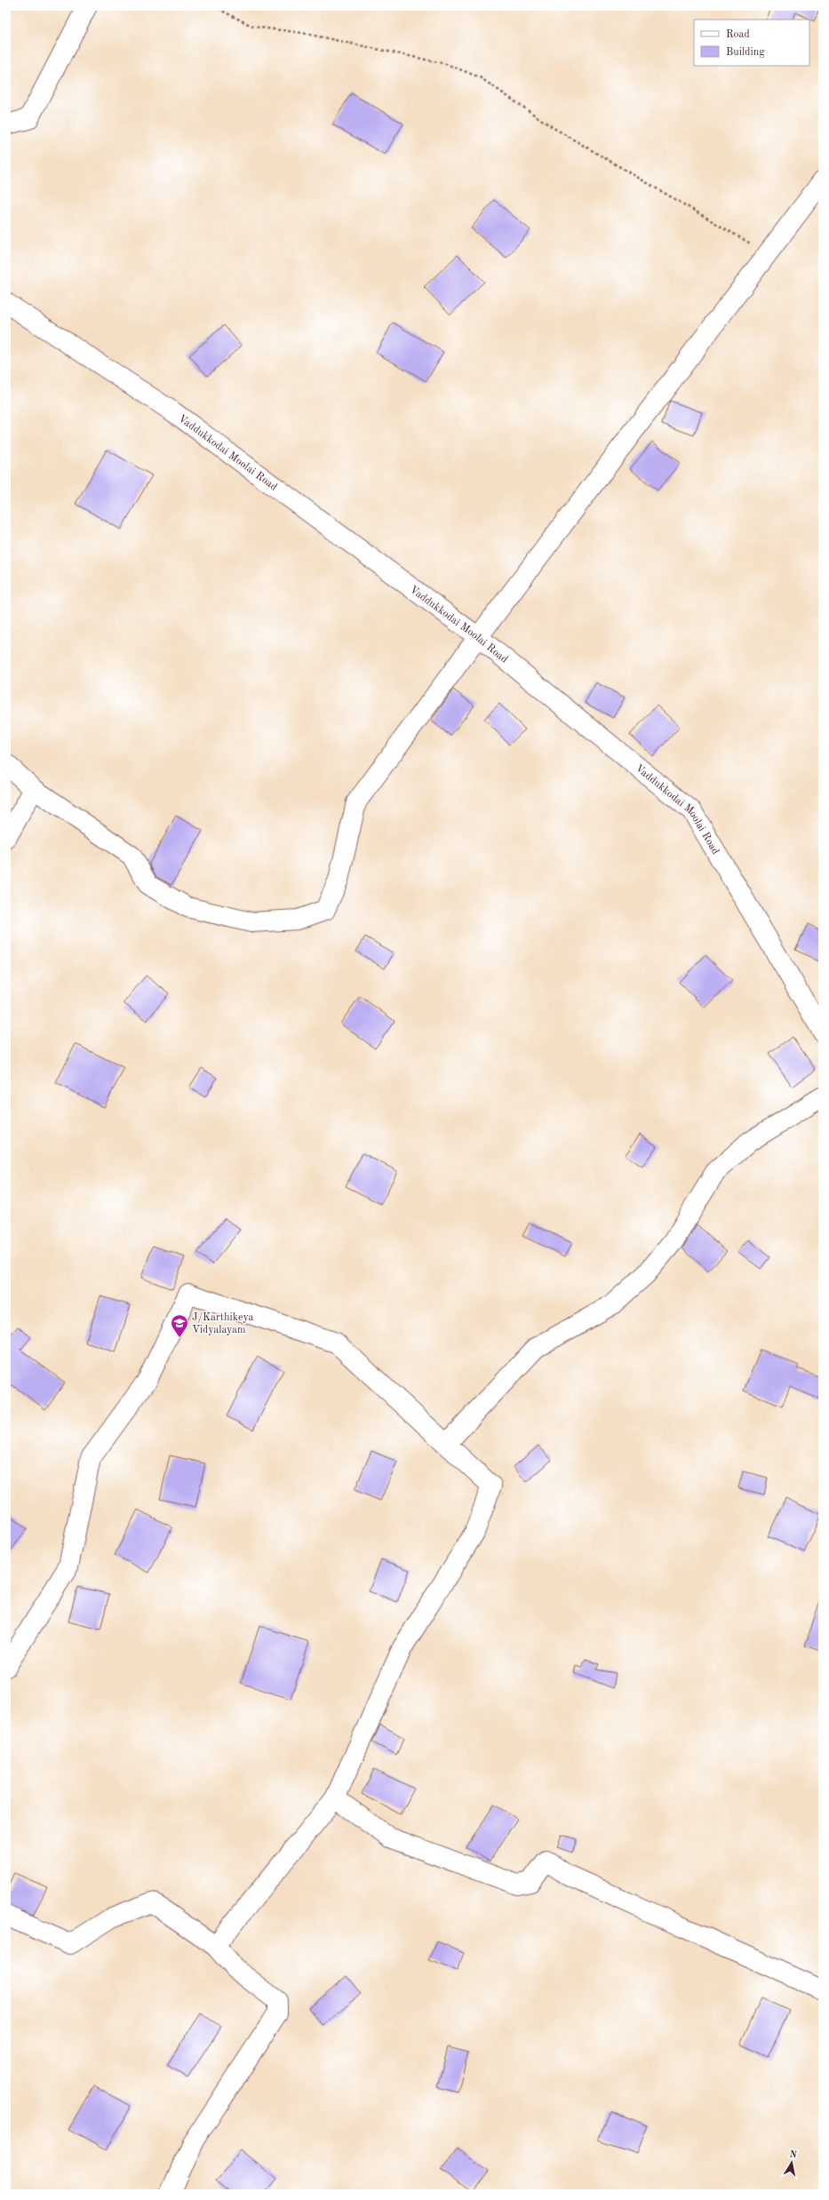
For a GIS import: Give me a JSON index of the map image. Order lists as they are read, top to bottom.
{
  "streets": {
    "street": ["Vaddukkodai Moolai Road"]
  },
  "places": {
    "school or university": ["J/Karthikeya Vidyalayam"]
  },
  "legend": ["Road", "Building"],
  "north": "top"
}
